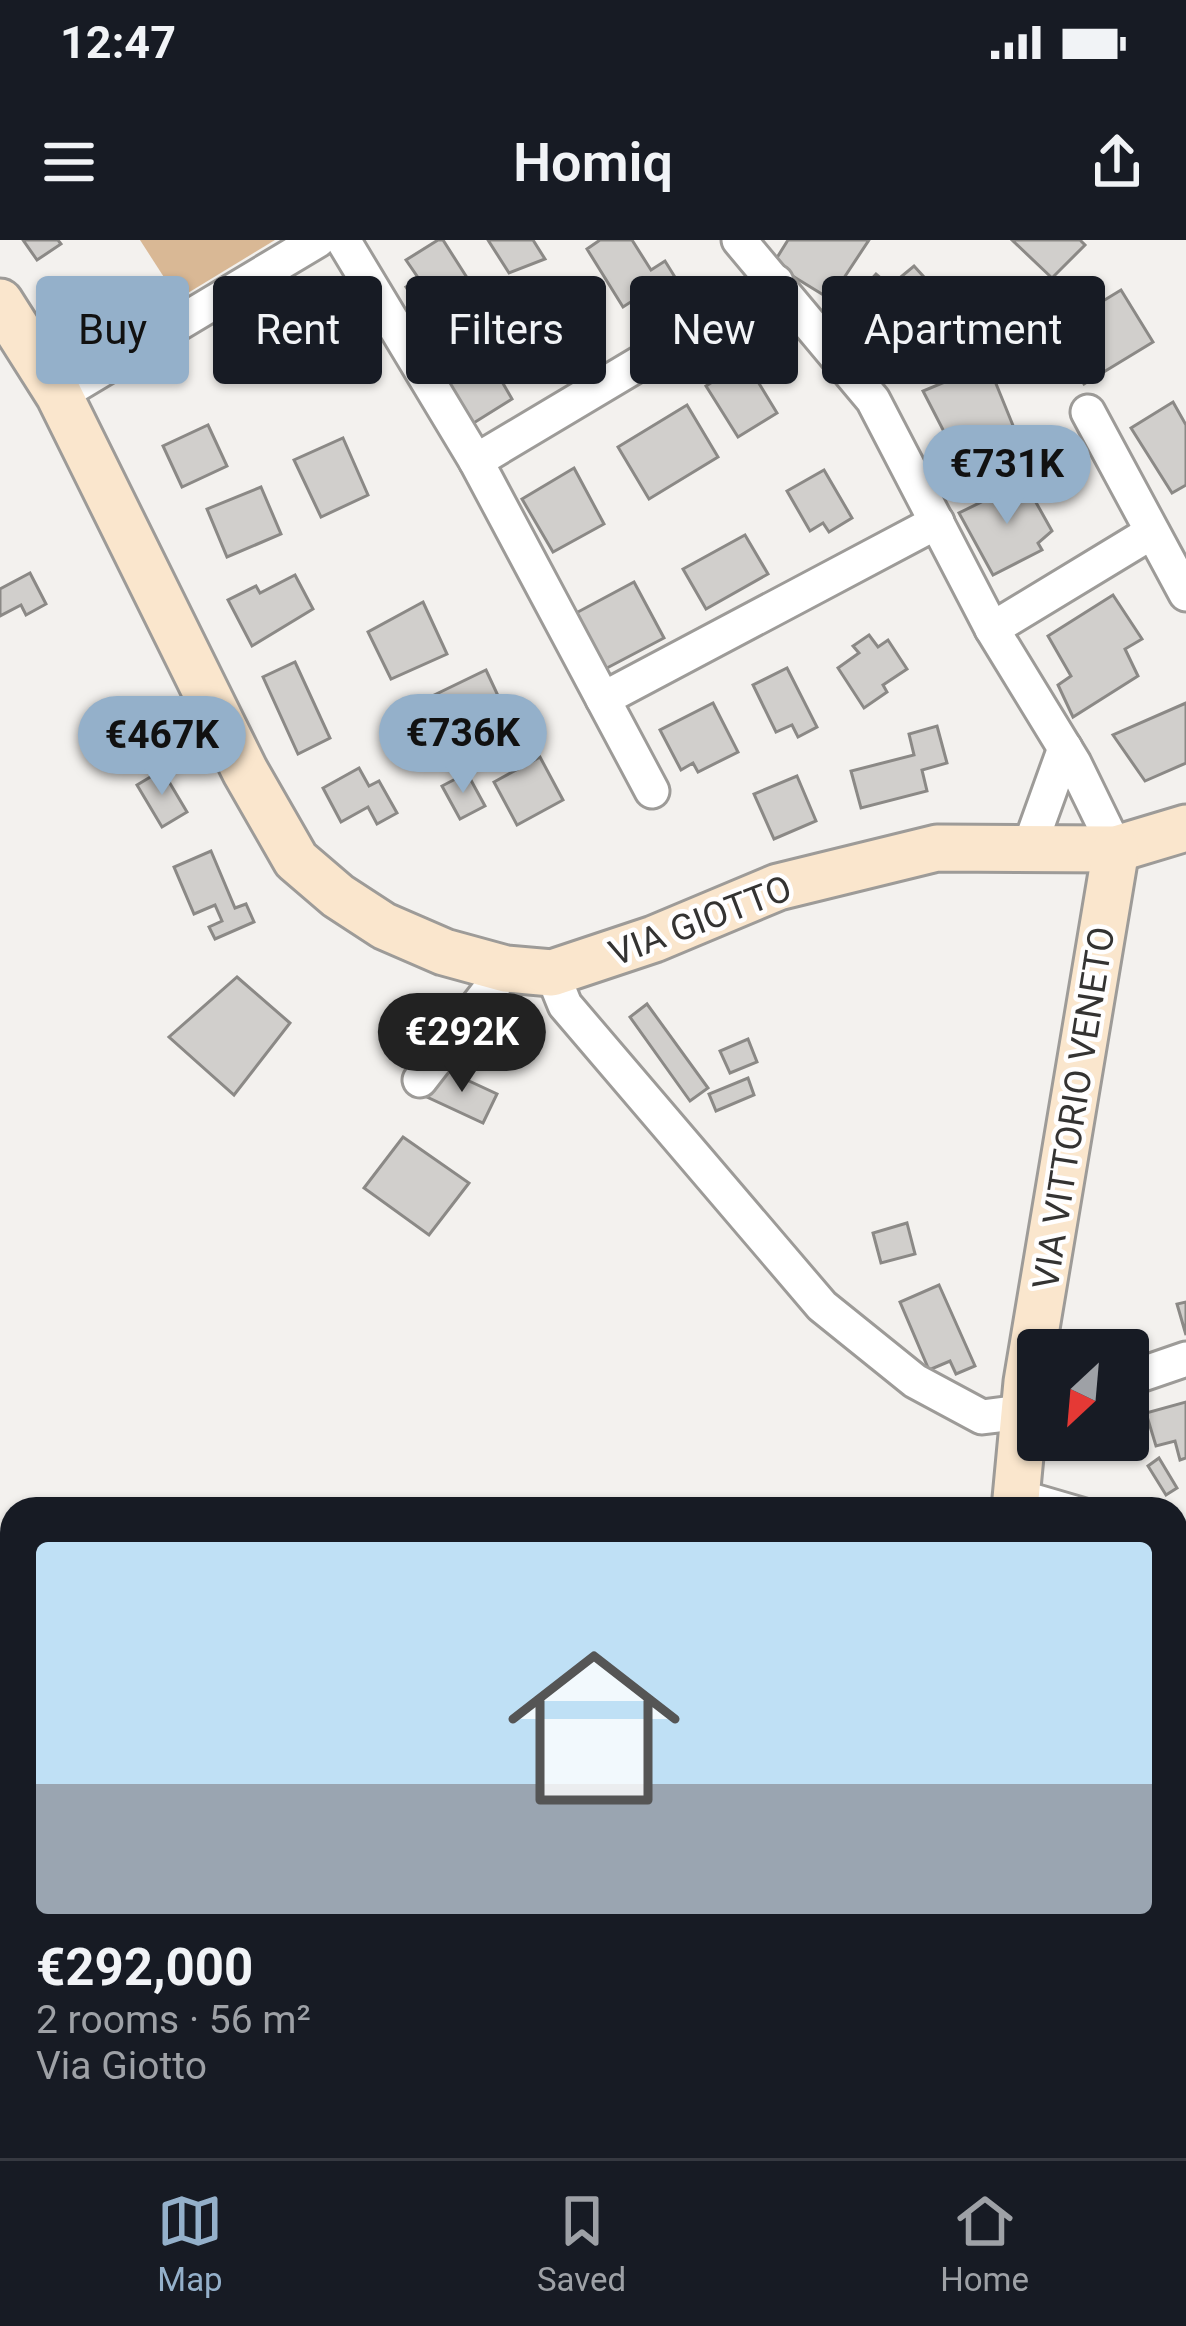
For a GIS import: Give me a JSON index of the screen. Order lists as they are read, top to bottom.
{
  "streets": {
    "street": ["VIA GIOTTO", "VIA VITTORIO VENETO"]
  },
  "crossings": [
    ["VIA GIOTTO", "VIA VITTORIO VENETO"]
  ],
  "north": "bottom left",
  "page": {
    "status": "12:47",
    "header": "Homiq",
    "chip": [
      "Buy",
      "Rent",
      "Filters",
      "New",
      "Apartment"
    ],
    "price": [
      "€731K",
      "€736K",
      "€467K",
      "€292K"
    ],
    "list": [
      {
        "name": "€292,000",
        "note": "2 rooms · 56 m² · Via Giotto"
      }
    ],
    "tabs": ["Map", "Saved", "Home"]
  }
}
